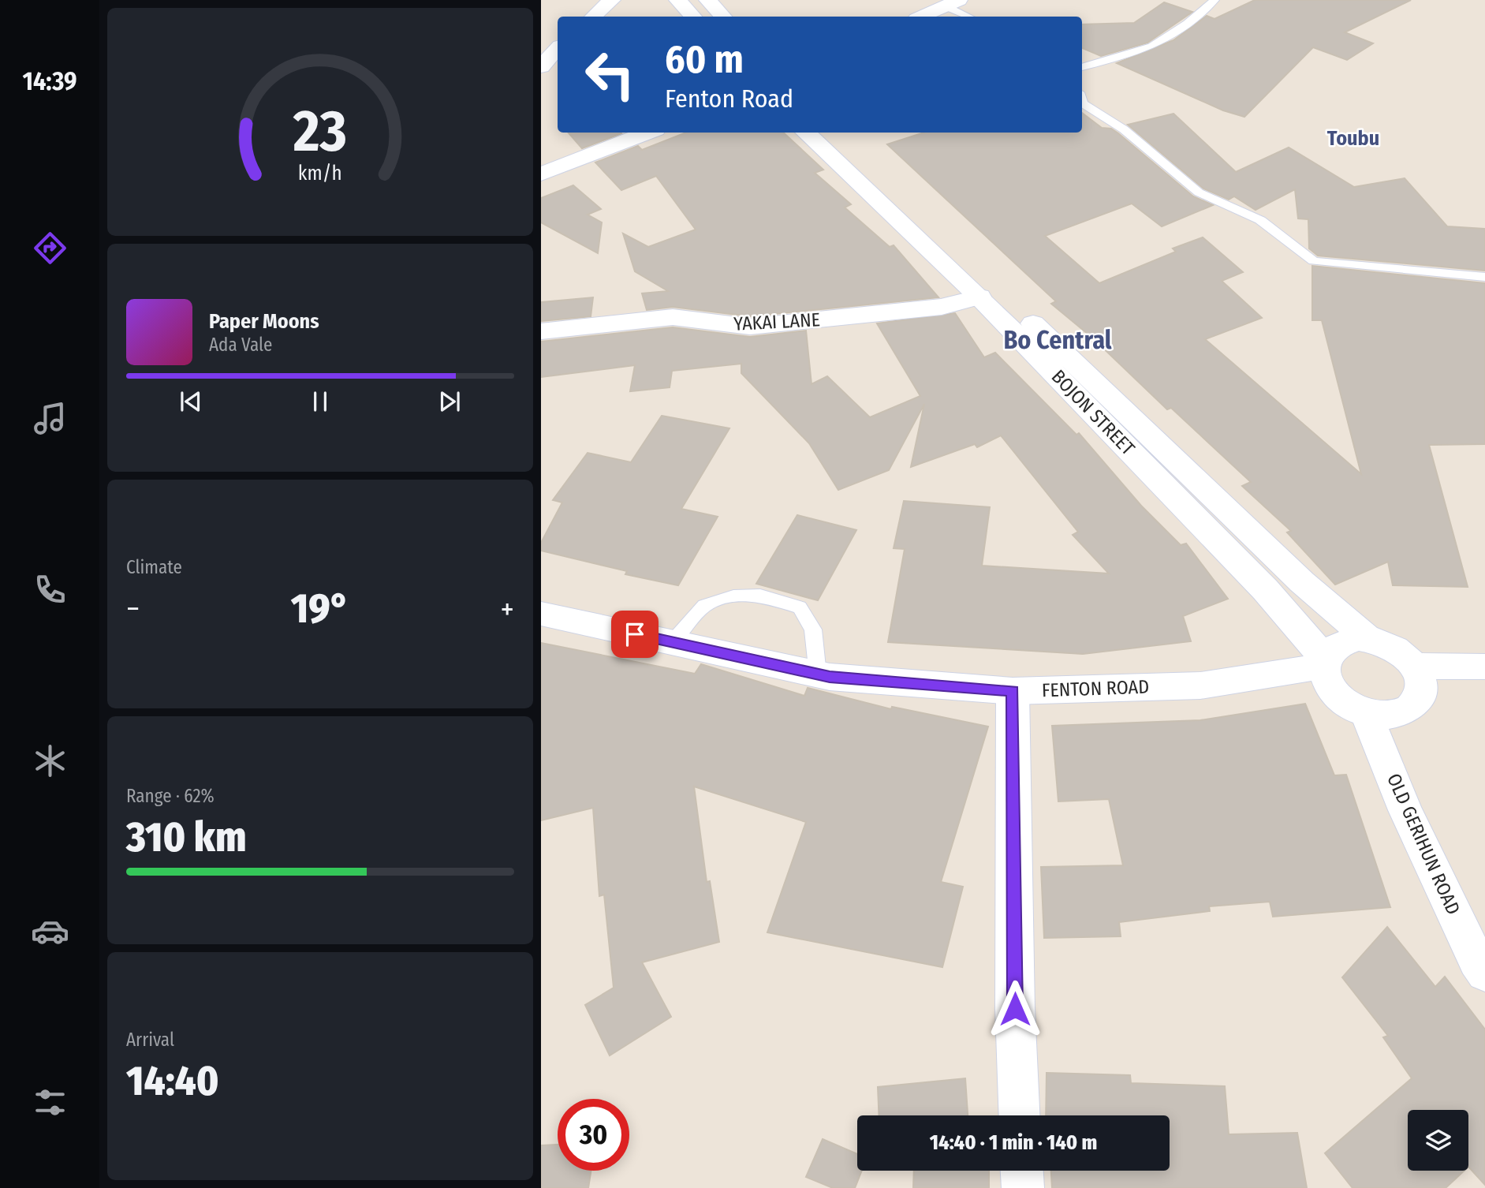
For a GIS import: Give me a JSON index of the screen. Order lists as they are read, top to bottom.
{
  "streets": {
    "street": [
      "YAKAI LANE",
      "BOJON STREET",
      "FENTON ROAD",
      "OLD GERIHUN ROAD"
    ]
  },
  "crossings": [
    ["YAKAI LANE", "BOJON STREET"],
    ["BOJON STREET", "FENTON ROAD"],
    ["BOJON STREET", "OLD GERIHUN ROAD"],
    ["FENTON ROAD", "OLD GERIHUN ROAD"]
  ],
  "districts": ["Toubu", "Bo Central"],
  "page": {
    "tabs": "14:39",
    "turn": ["60 m", "Fenton Road"],
    "song": ["Paper Moons", "Ada Vale"],
    "tile": [
      "Climate",
      ["Range · 62%", "310 km"],
      ["Arrival", "14:40"]
    ],
    "heat": ["−", "19°", "+"],
    "limit": "30",
    "trip": "14:40 · 1 min · 140 m",
    "gauge": ["23", "km/h"]
  }
}
